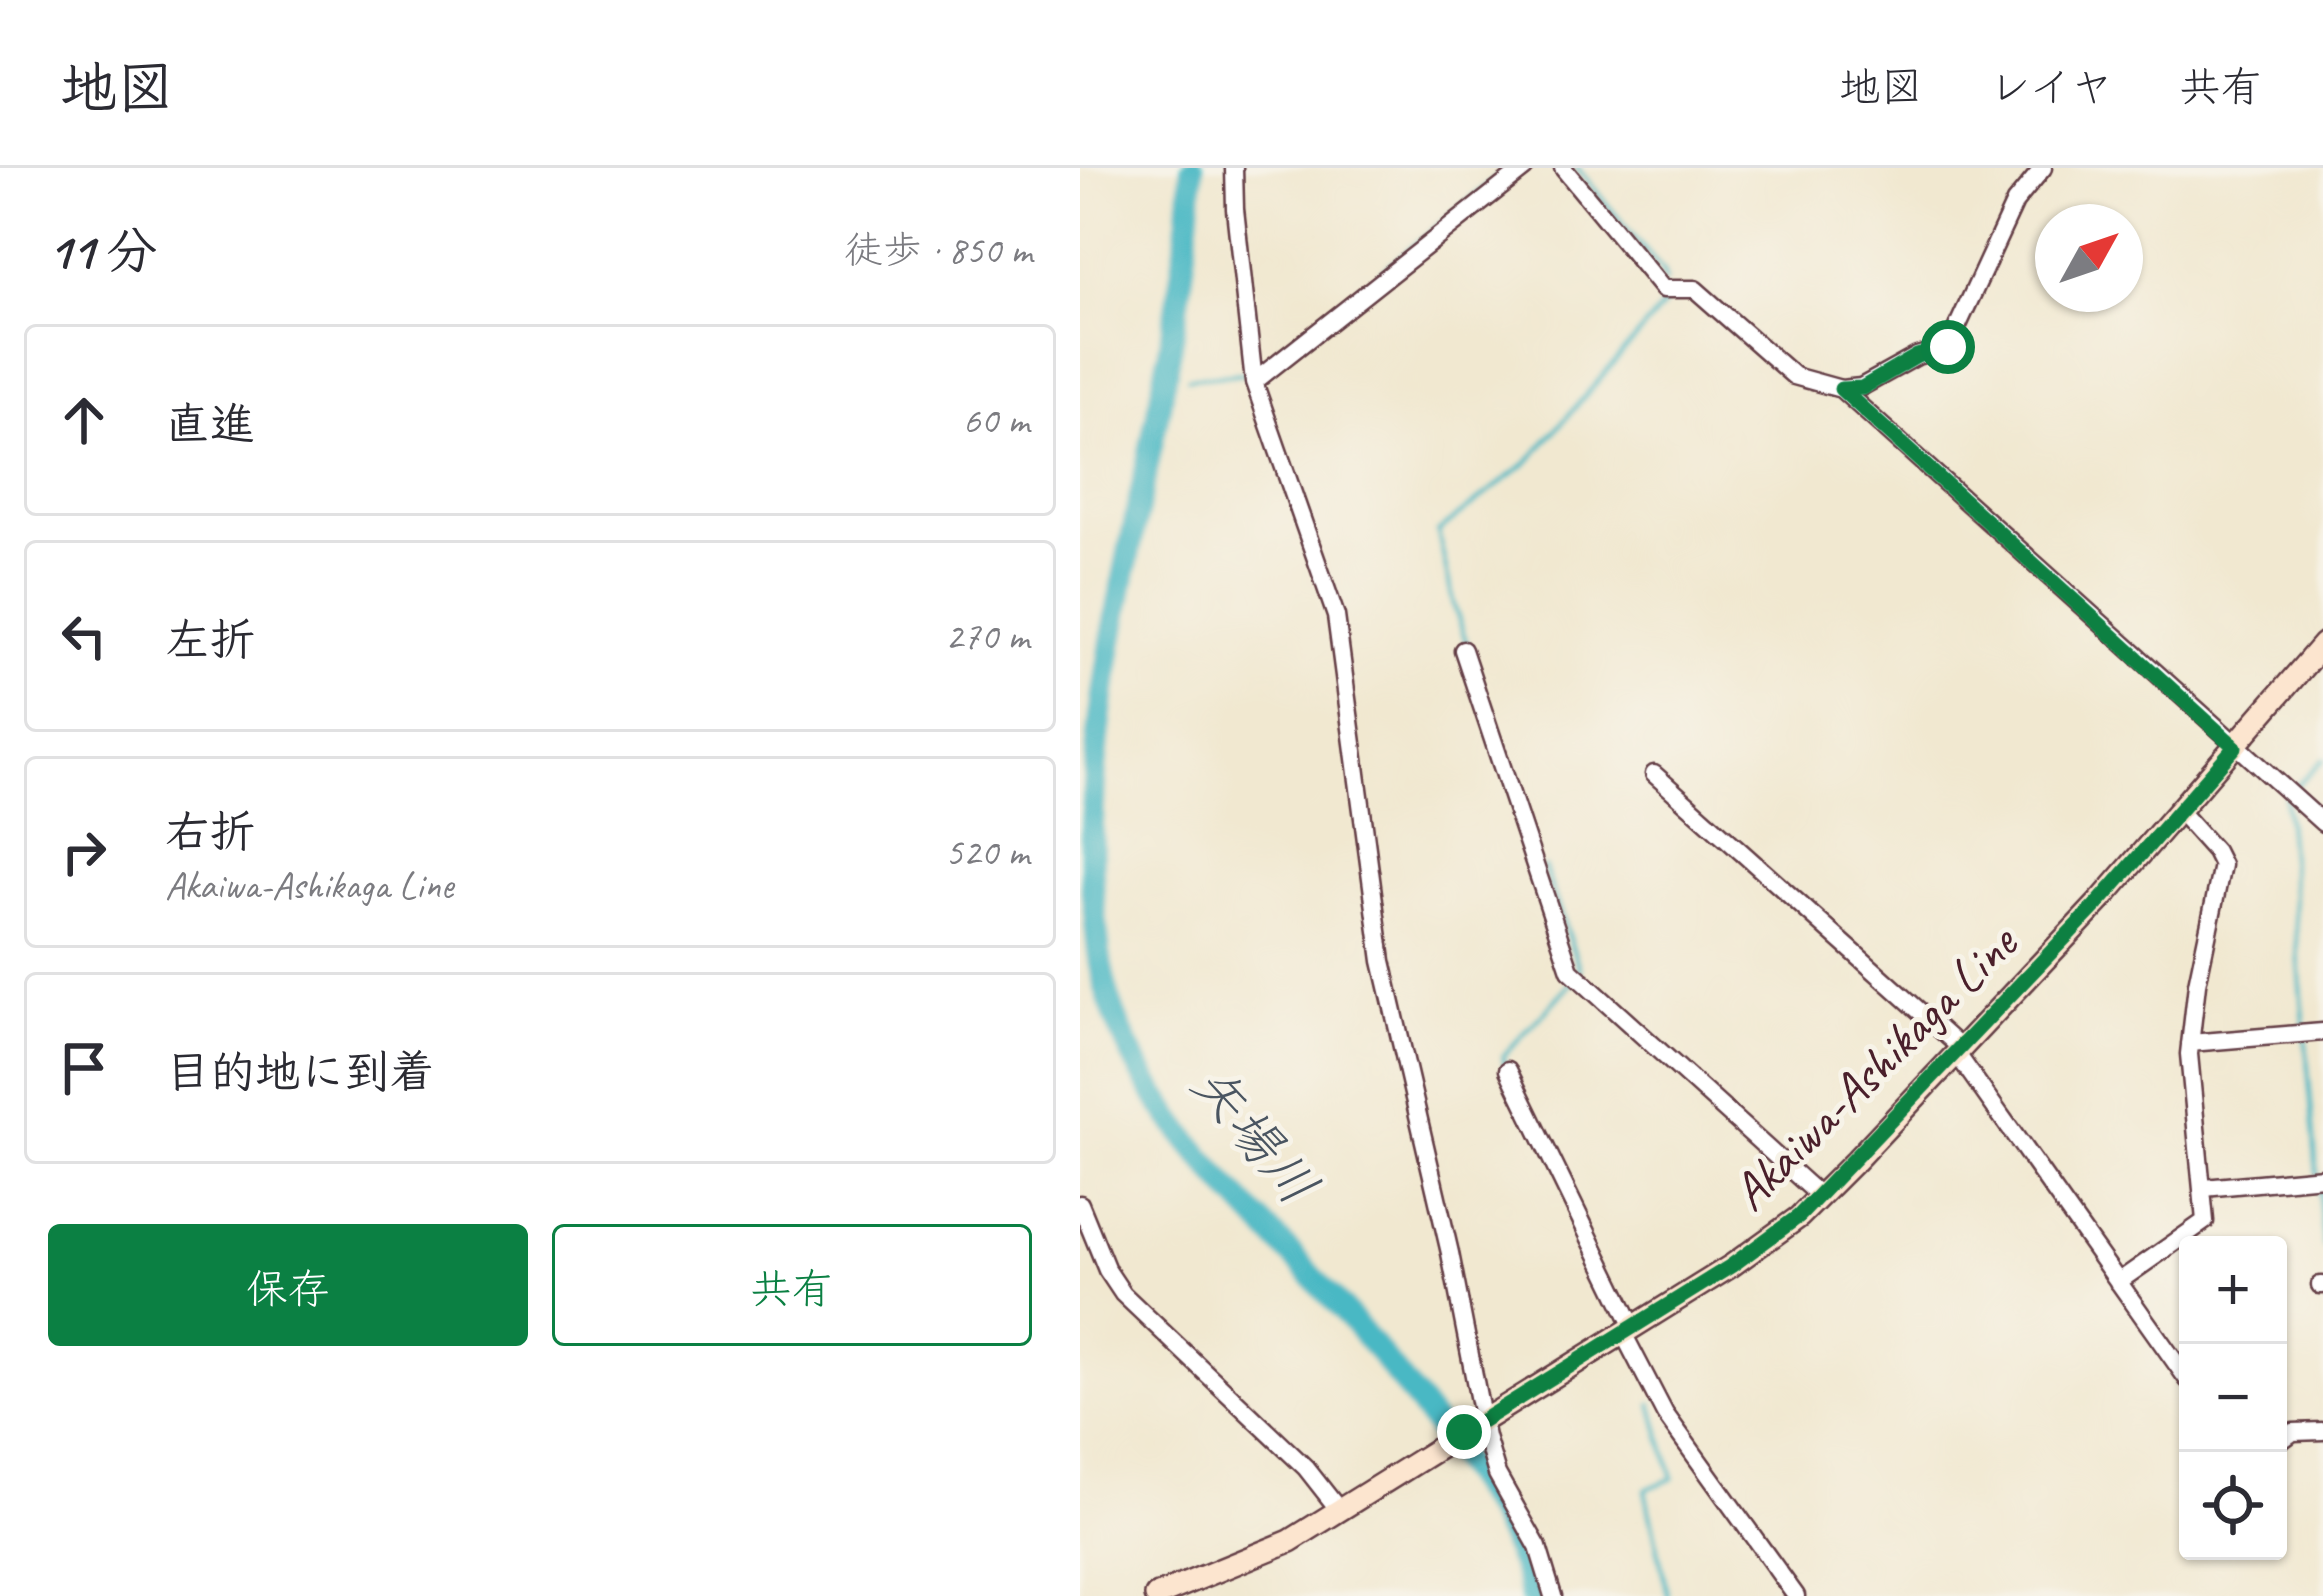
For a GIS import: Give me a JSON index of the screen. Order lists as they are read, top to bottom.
{
  "streets": {
    "main road": ["Akaiwa-Ashikaga Line"]
  },
  "water": ["矢場川"],
  "north": "top right",
  "page": {
    "header": "地図",
    "nav": ["地図", "レイヤ", "共有"],
    "heading": ["11 分", "徒歩 · 850 m"],
    "list": [
      ["直進", "60 m"],
      ["左折", "270 m"],
      ["右折", "Akaiwa-Ashikaga Line", "520 m"],
      "目的地に到着"
    ],
    "buttons": ["保存", "共有"],
    "map_buttons": ["+", "−"]
  }
}
